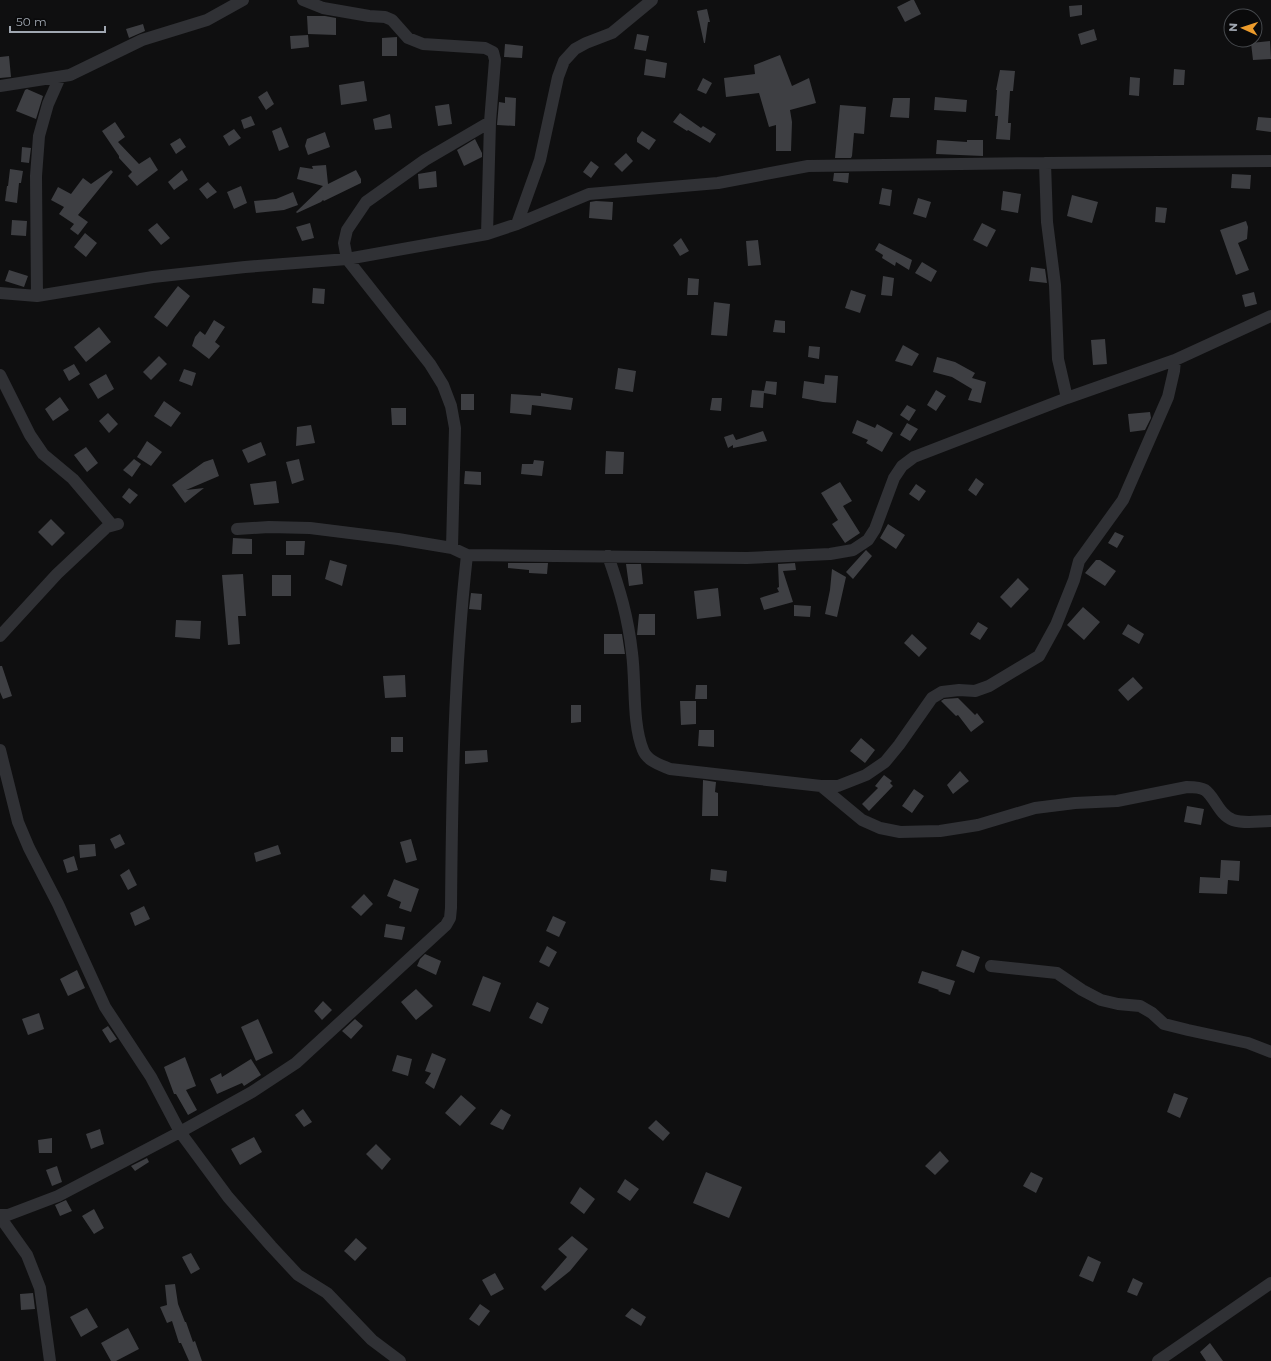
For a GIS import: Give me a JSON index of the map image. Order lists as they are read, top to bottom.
{
  "scale_bar": "50 m",
  "north": "left"
}
